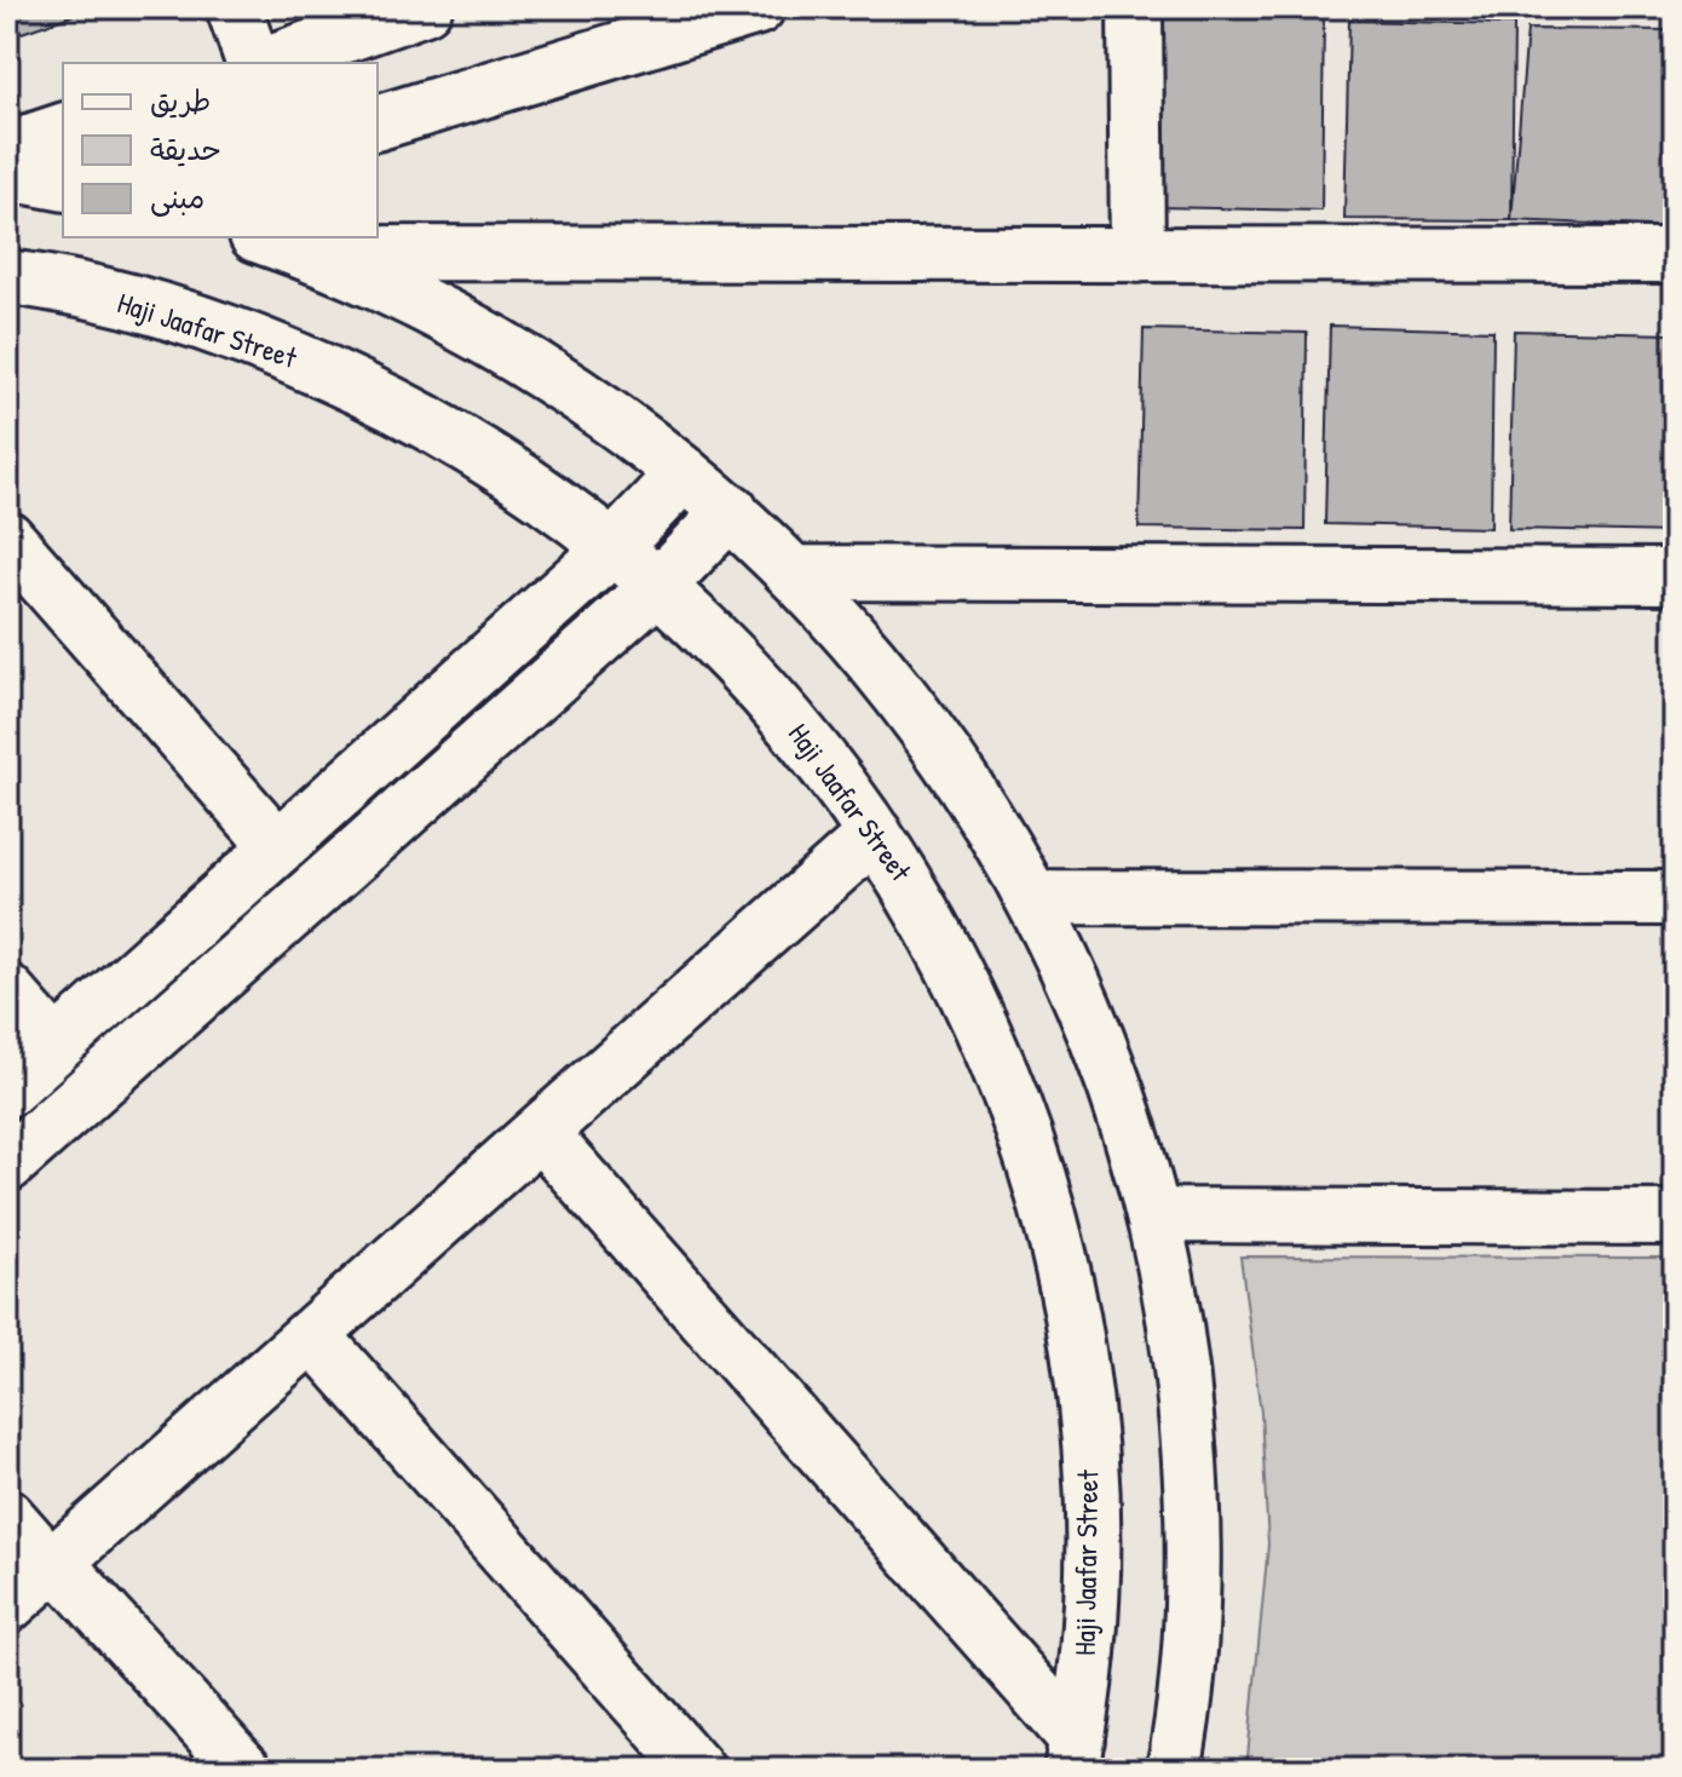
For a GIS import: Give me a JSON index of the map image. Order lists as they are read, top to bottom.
{
  "streets": {
    "street": ["Haji Jaafar Street"]
  },
  "legend": ["طريق", "حديقة", "مبنى"]
}
